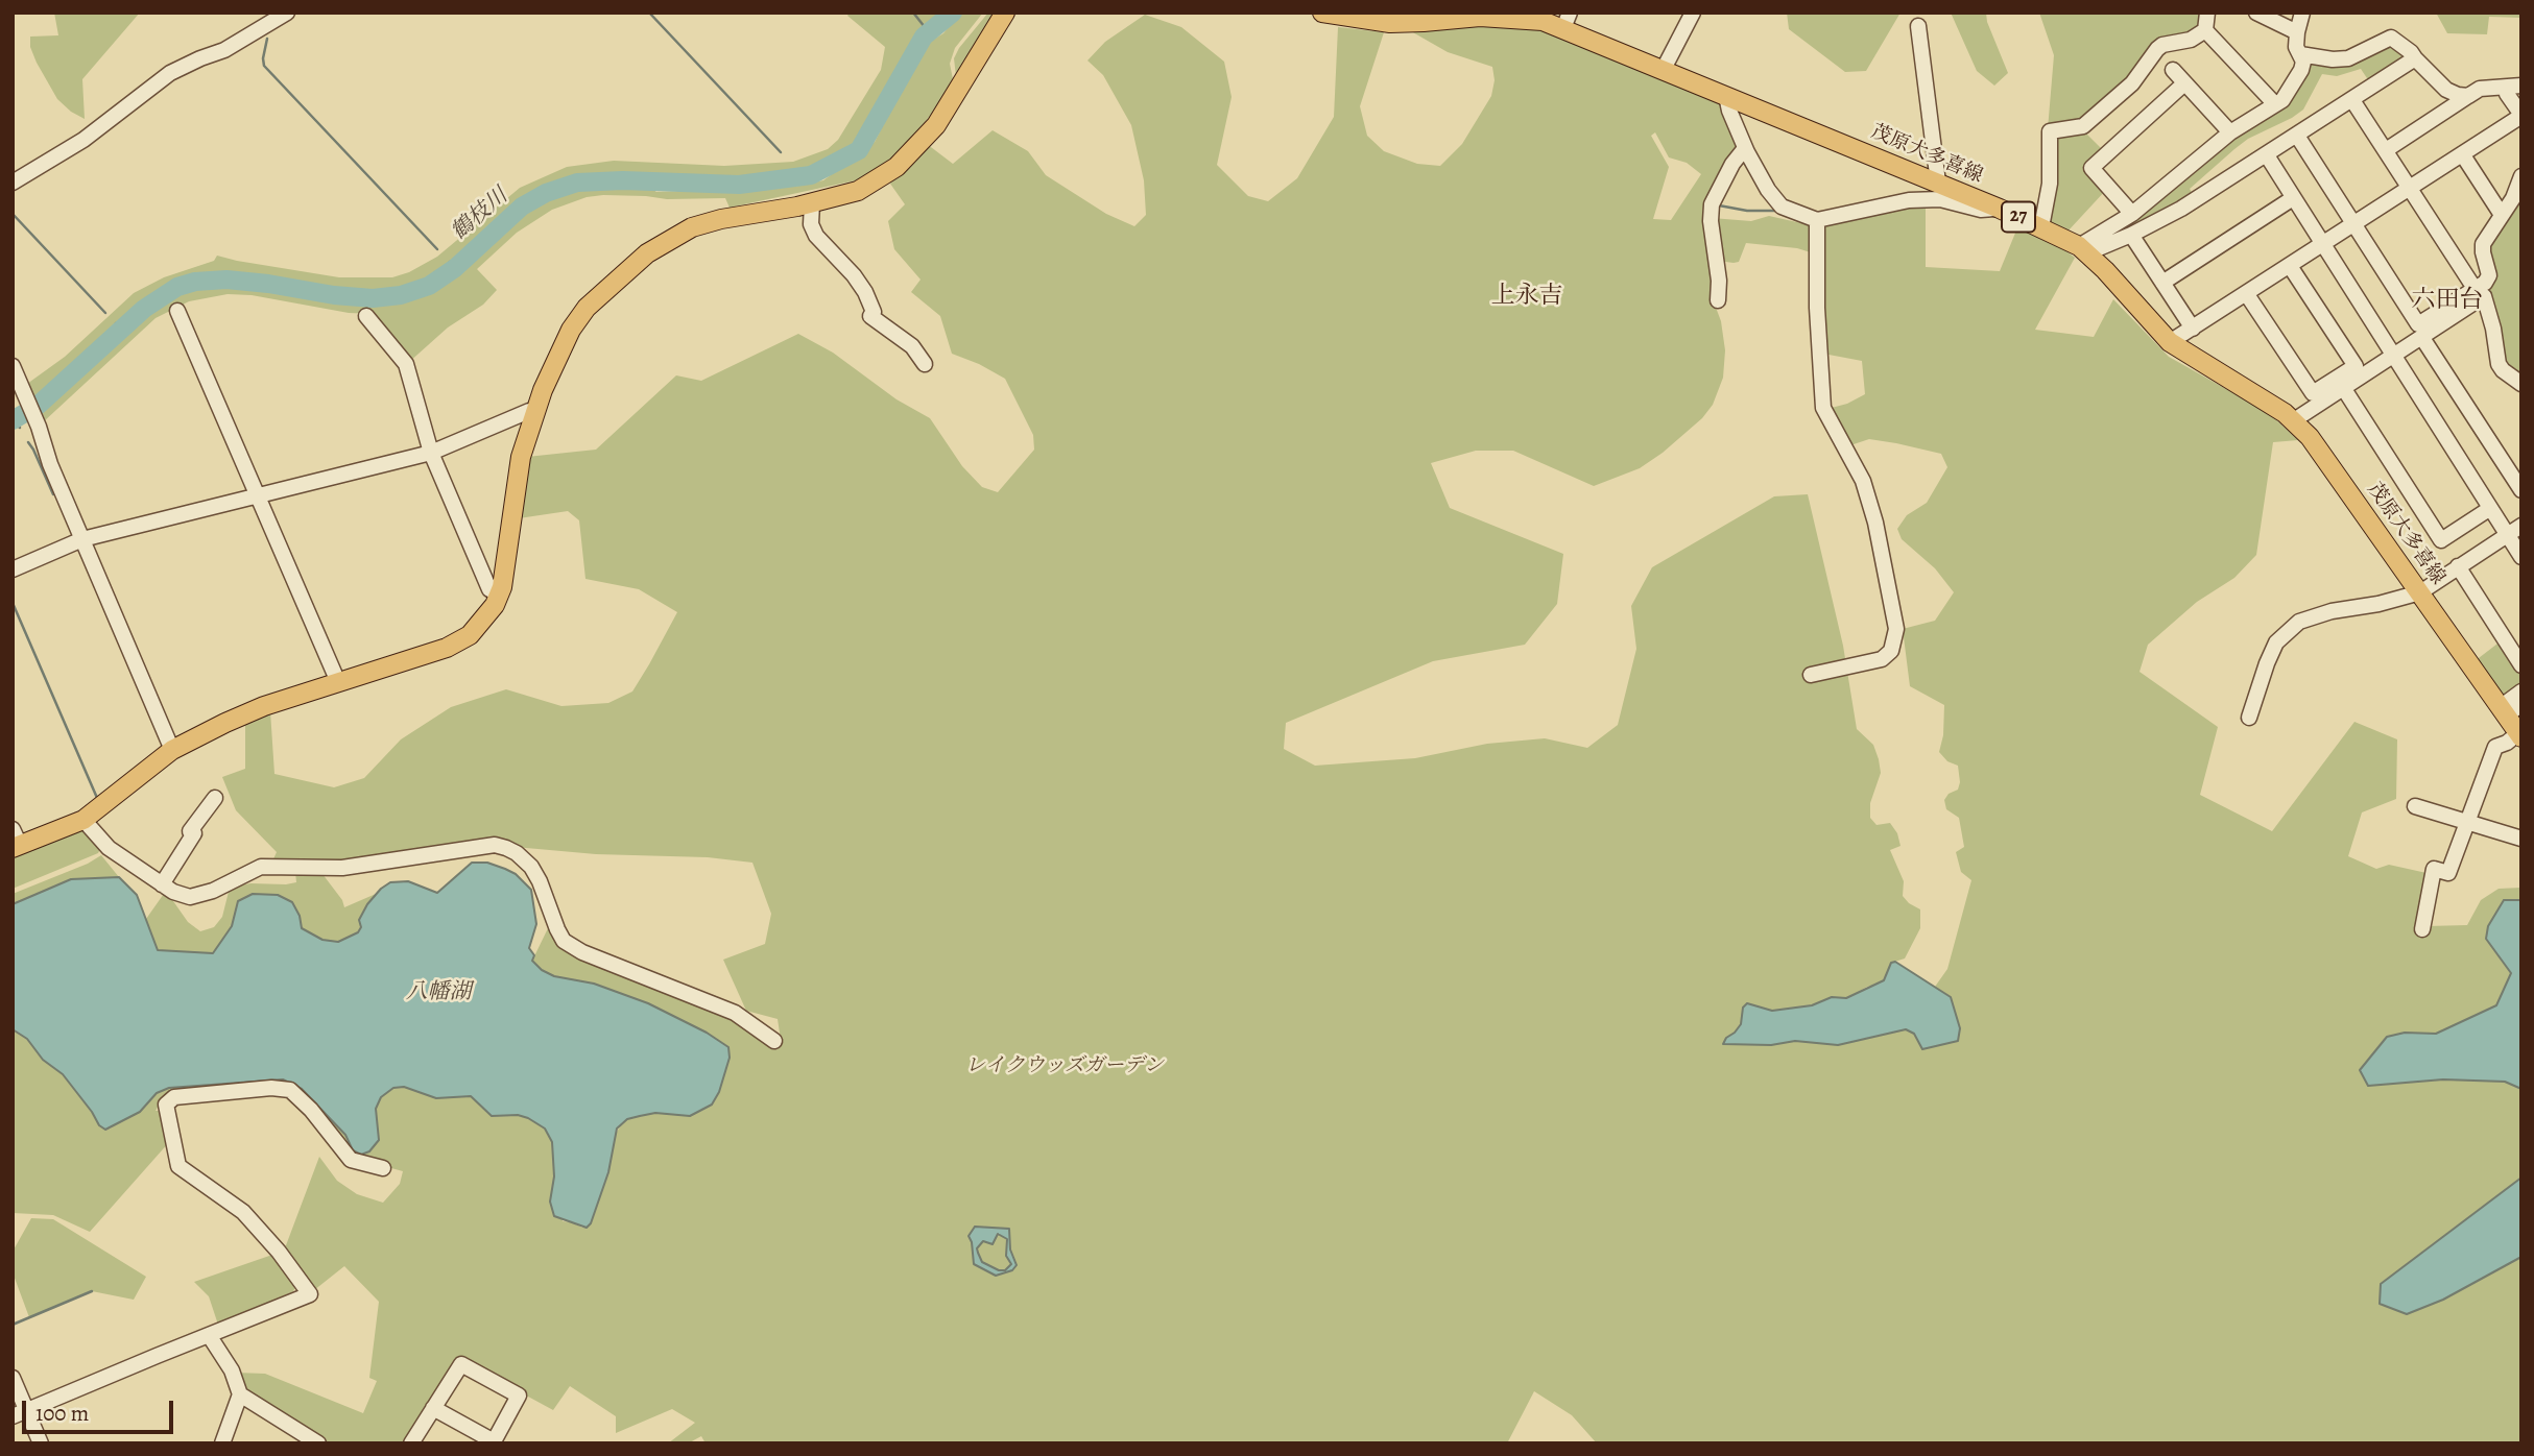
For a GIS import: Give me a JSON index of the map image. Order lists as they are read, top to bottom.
{
  "streets": {
    "main road": ["茂原大多喜線", "27"]
  },
  "districts": ["上永吉", "六田台"],
  "water": ["鶴枝川", "八幡湖"],
  "parks": ["レイクウッズガーデン"],
  "scale_bar": "100 m"
}
